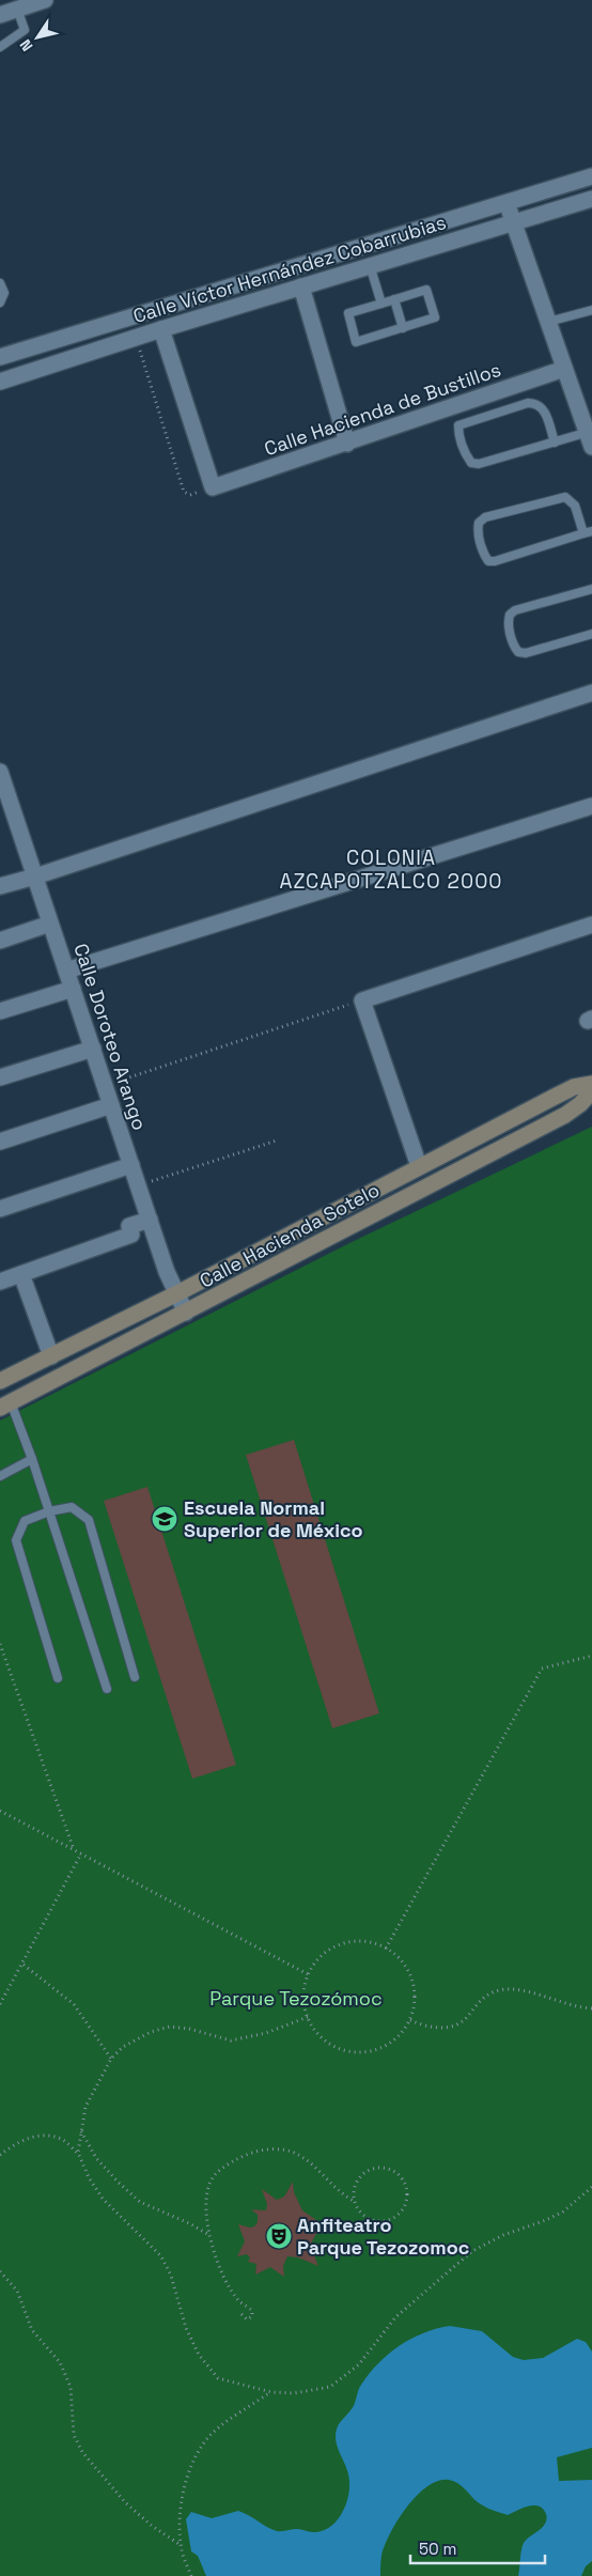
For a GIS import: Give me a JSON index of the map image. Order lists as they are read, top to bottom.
{
  "streets": {
    "street": [
      "Calle Víctor Hernández Cobarrubias",
      "Calle Hacienda de Bustillos",
      "Calle Doroteo Arango",
      "Calle Hacienda Sotelo"
    ]
  },
  "crossings": [
    ["Calle Víctor Hernández Cobarrubias", "Calle Hacienda de Bustillos"],
    ["Calle Doroteo Arango", "Calle Hacienda Sotelo"]
  ],
  "districts": ["COLONIA AZCAPOTZALCO 2000"],
  "parks": ["Parque Tezozómoc"],
  "places": {
    "school or university": ["Escuela Normal Superior de México"],
    "theatre": ["Anfiteatro Parque Tezozomoc"]
  },
  "scale_bar": "50 m",
  "north": "bottom left"
}
